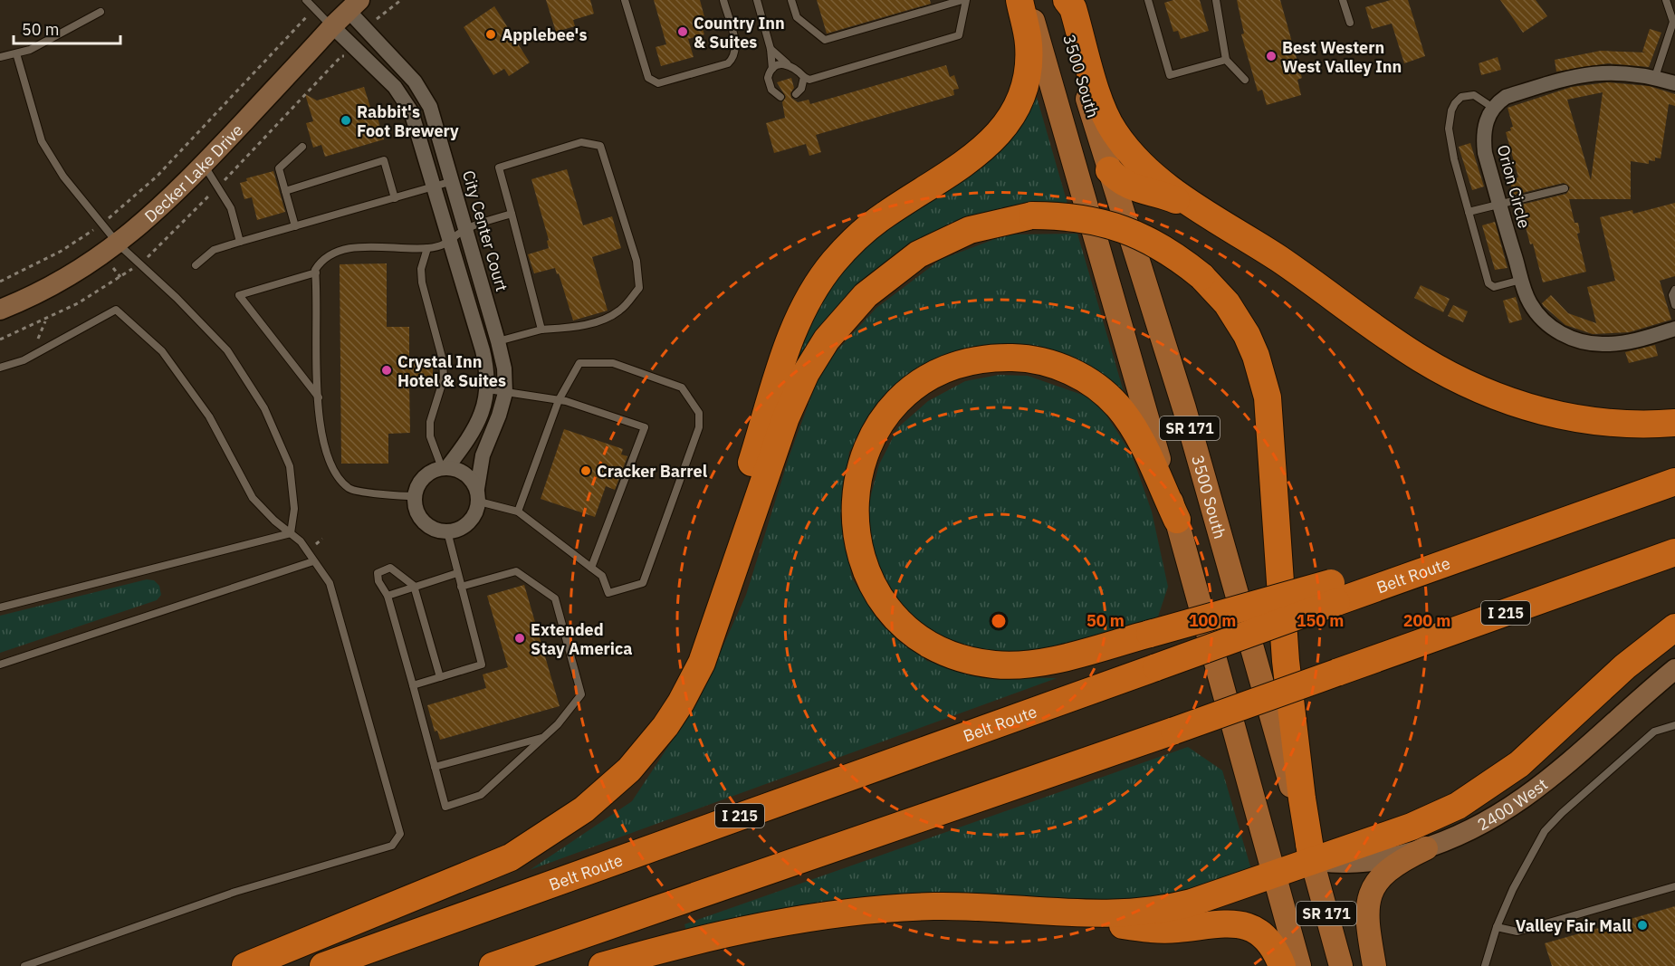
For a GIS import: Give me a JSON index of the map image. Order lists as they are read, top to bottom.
{
  "streets": {
    "highway": ["Belt Route", "I 215"],
    "main road": ["3500 South", "SR 171"],
    "street": [
      "Decker Lake Drive",
      "Orion Circle",
      "City Center Court",
      "2400 West"
    ]
  },
  "crossings": [
    ["3500 South", "2400 West"],
    ["Decker Lake Drive", "City Center Court"]
  ],
  "places": [
    "Country Inn & Suites",
    "Applebee's",
    "Best Western West Valley Inn",
    "Rabbit's Foot Brewery",
    "Crystal Inn Hotel & Suites",
    "Cracker Barrel",
    "Extended Stay America",
    "Valley Fair Mall"
  ],
  "scale_bar": "50 m",
  "rings": [
    "50 m",
    "100 m",
    "150 m",
    "200 m"
  ]
}
